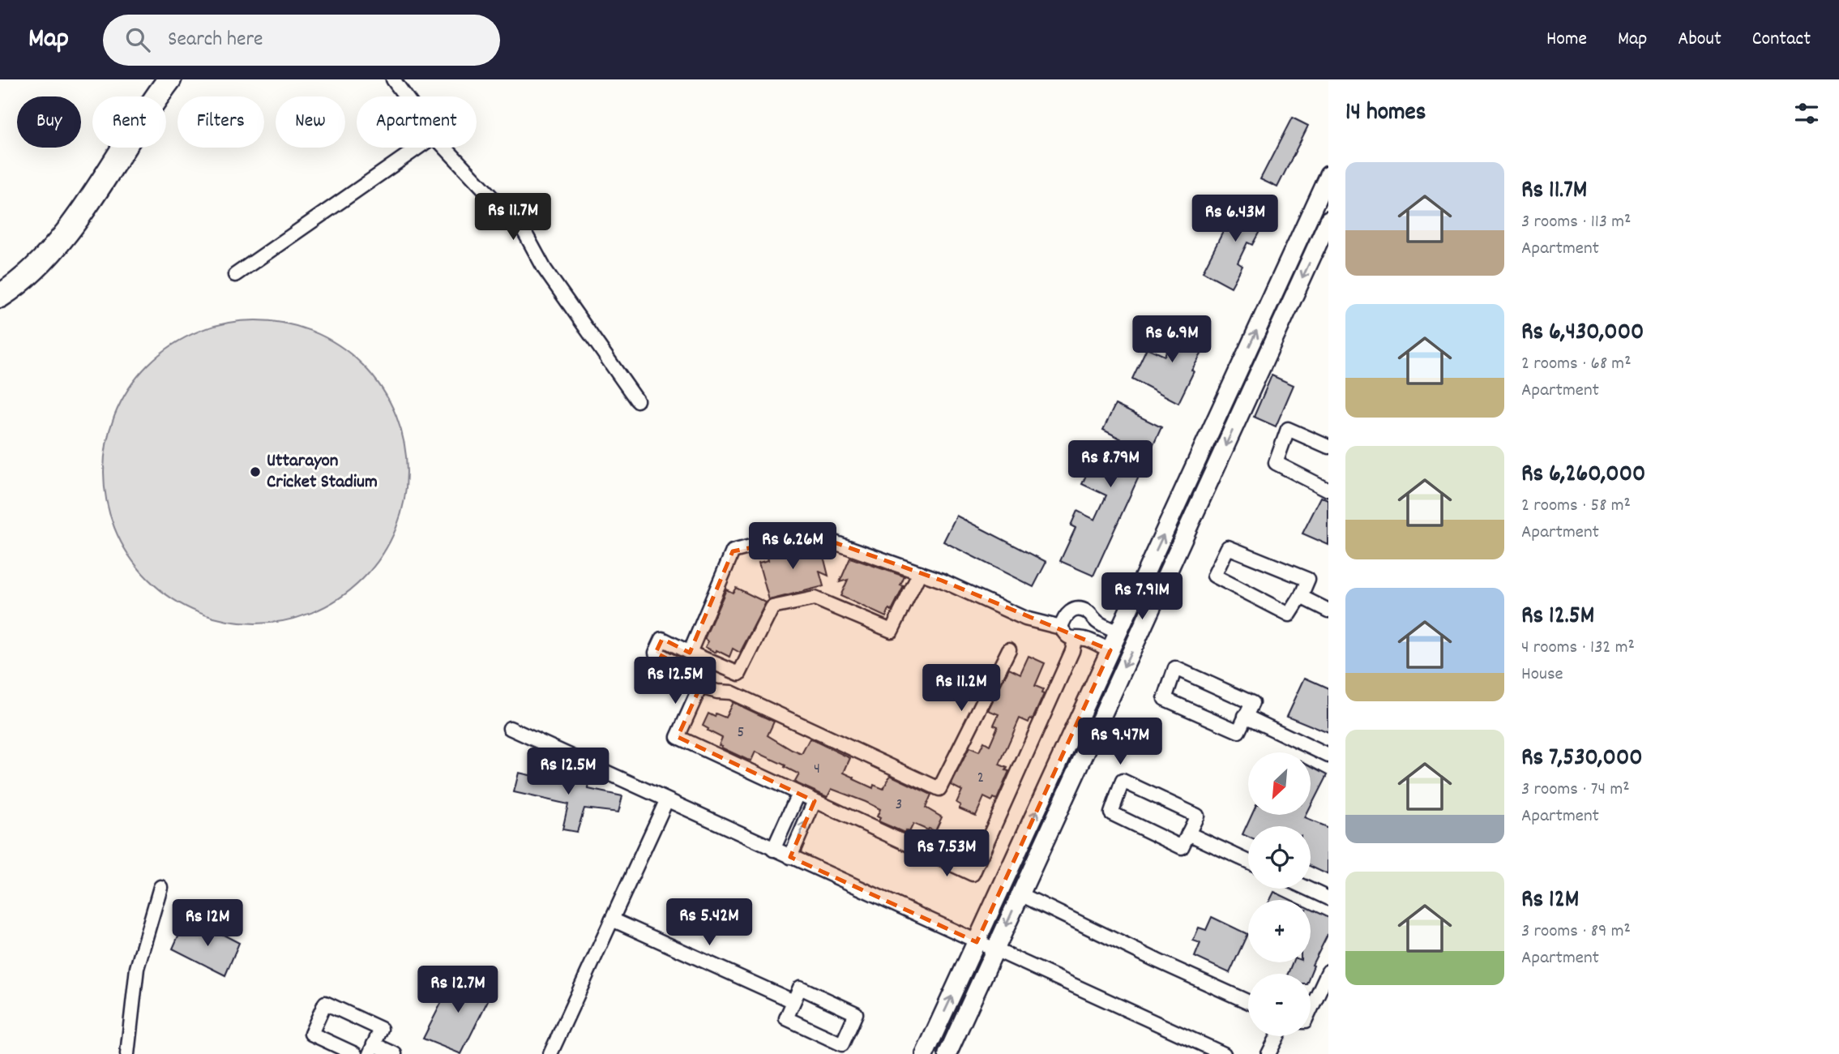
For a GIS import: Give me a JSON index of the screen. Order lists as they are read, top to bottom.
{
  "places": ["Uttarayon Cricket Stadium"],
  "house_numbers": [
    "5",
    "4",
    "2",
    "3"
  ],
  "north": "bottom left",
  "page": {
    "header": "Map",
    "search": "Search here",
    "nav": [
      "Home",
      "Map",
      "About",
      "Contact"
    ],
    "heading": "14 homes",
    "chip": [
      "Buy",
      "Rent",
      "Filters",
      "New",
      "Apartment"
    ],
    "list": [
      {
        "name": "Rs 11.7M",
        "note": "3 rooms · 113 m² · Apartment"
      },
      {
        "name": "Rs 6,430,000",
        "note": "2 rooms · 68 m² · Apartment"
      },
      {
        "name": "Rs 6,260,000",
        "note": "2 rooms · 58 m² · Apartment"
      },
      {
        "name": "Rs 12.5M",
        "note": "4 rooms · 132 m² · House"
      },
      {
        "name": "Rs 7,530,000",
        "note": "3 rooms · 74 m² · Apartment"
      },
      {
        "name": "Rs 12M",
        "note": "3 rooms · 89 m² · Apartment"
      }
    ],
    "price": [
      "Rs 11.7M",
      "Rs 6.43M",
      "Rs 6.9M",
      "Rs 8.79M",
      "Rs 6.26M",
      "Rs 7.91M",
      "Rs 12.5M",
      "Rs 11.2M",
      "Rs 9.47M",
      "Rs 12.5M",
      "Rs 7.53M",
      "Rs 5.42M",
      "Rs 12M",
      "Rs 12.7M"
    ],
    "map_buttons": ["+", "−"]
  }
}
